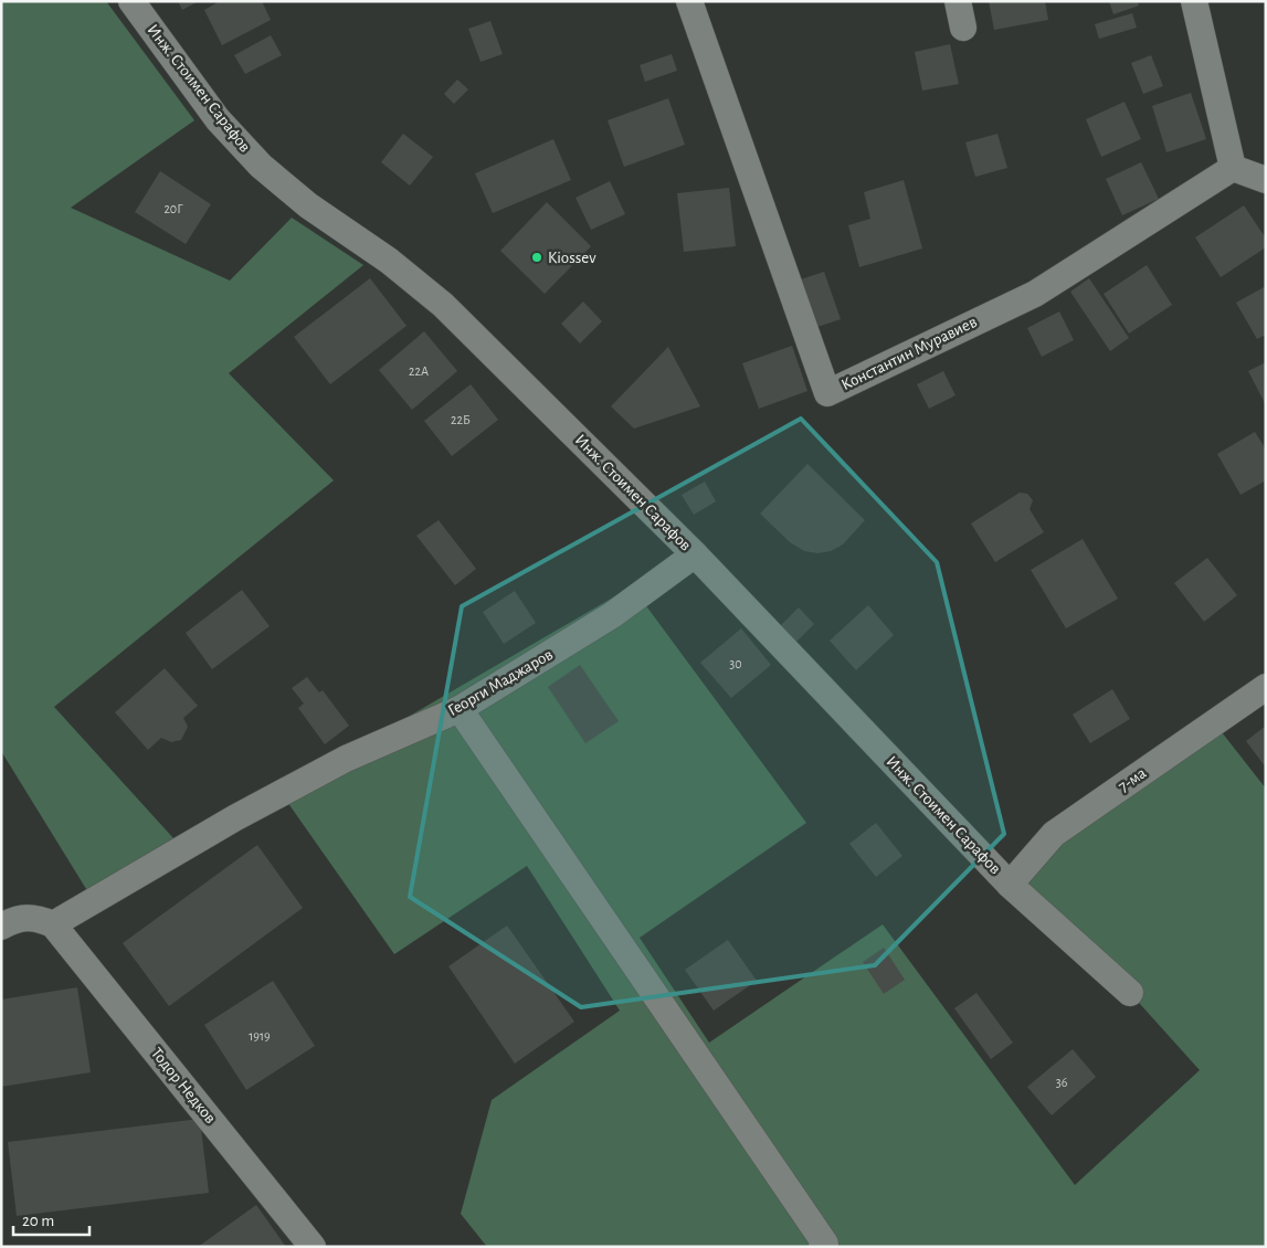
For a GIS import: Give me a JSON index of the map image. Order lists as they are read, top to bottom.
{
  "streets": {
    "street": [
      "Инж. Стоимен Сарафов",
      "Константин Муравиев",
      "Георги Маджаров",
      "7-ма",
      "Тодор Недков"
    ]
  },
  "crossings": [
    ["Инж. Стоимен Сарафов", "Георги Маджаров"],
    ["Инж. Стоимен Сарафов", "7-ма"],
    ["Георги Маджаров", "Тодор Недков"]
  ],
  "places": ["Kiossev"],
  "house_numbers": [
    "20Г",
    "22А",
    "22Б",
    "30",
    "1919",
    "36"
  ],
  "scale_bar": "20 m"
}
